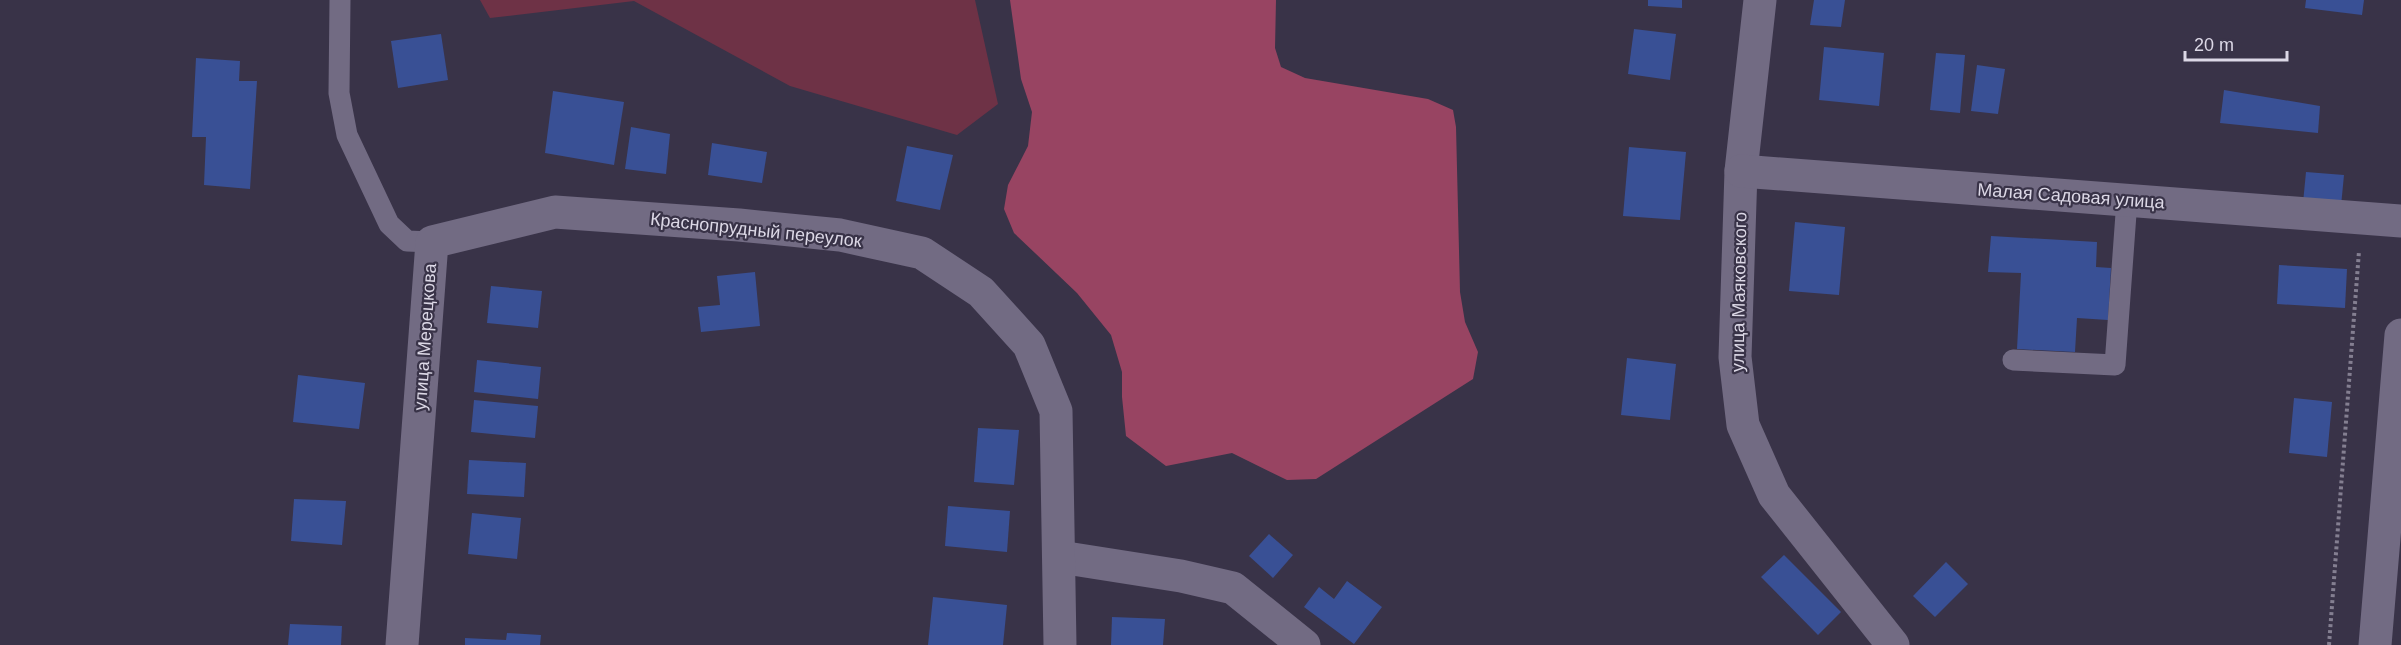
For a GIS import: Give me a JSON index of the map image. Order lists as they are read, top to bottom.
{
  "streets": {
    "street": [
      "Малая Садовая улица",
      "Краснопрудный переулок",
      "улица Маяковского",
      "улица Мерецкова"
    ]
  },
  "crossings": [
    ["Малая Садовая улица", "улица Маяковского"],
    ["Краснопрудный переулок", "улица Мерецкова"]
  ],
  "scale_bar": "20 m"
}
